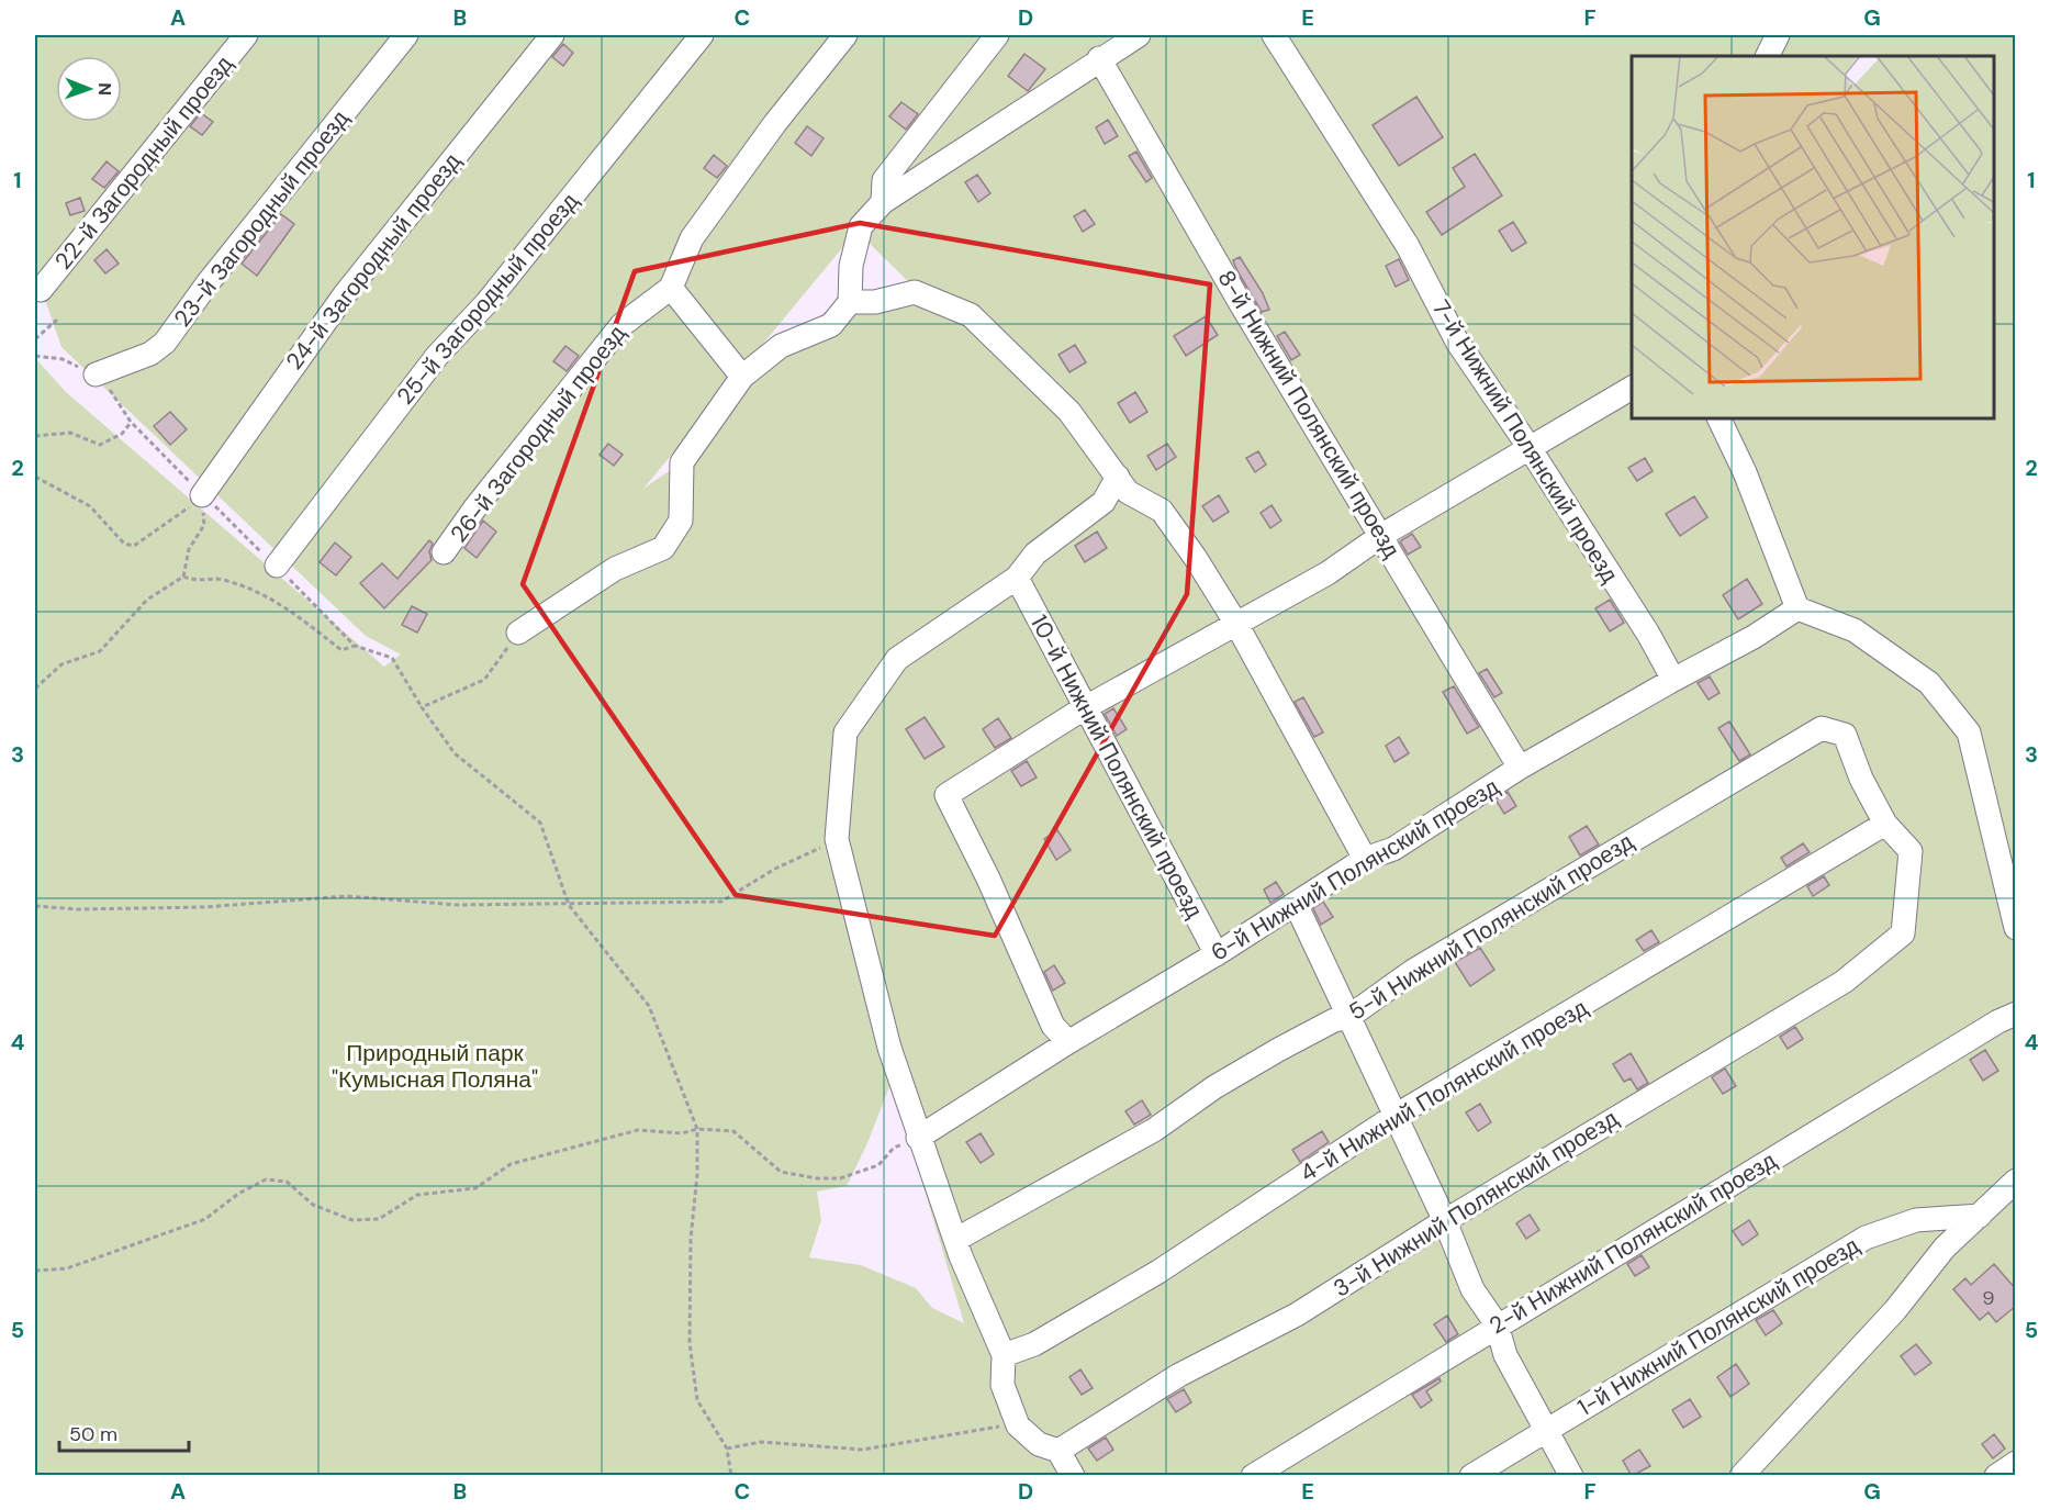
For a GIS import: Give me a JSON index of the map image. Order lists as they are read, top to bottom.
{
  "streets": {
    "street": [
      "22-й Загородный проезд",
      "23-й Загородный проезд",
      "24-й Загородный проезд",
      "25-й Загородный проезд",
      "8-й Нижний Полянский проезд",
      "26-й Загородный проезд",
      "7-й Нижний Полянский проезд",
      "10-й Нижний Полянский проезд",
      "6-й Нижний Полянский проезд",
      "5-й Нижний Полянский проезд",
      "4-й Нижний Полянский проезд",
      "3-й Нижний Полянский проезд",
      "2-й Нижний Полянский проезд",
      "1-й Нижний Полянский проезд"
    ]
  },
  "crossings": [
    ["8-й Нижний Полянский проезд", "6-й Нижний Полянский проезд"],
    ["7-й Нижний Полянский проезд", "6-й Нижний Полянский проезд"],
    ["10-й Нижний Полянский проезд", "6-й Нижний Полянский проезд"],
    ["5-й Нижний Полянский проезд", "4-й Нижний Полянский проезд"],
    ["5-й Нижний Полянский проезд", "3-й Нижний Полянский проезд"],
    ["4-й Нижний Полянский проезд", "3-й Нижний Полянский проезд"]
  ],
  "parks": ["Природный парк \"Кумысная Поляна\""],
  "house_numbers": ["9"],
  "scale_bar": "50 m",
  "north": "right",
  "grid": {
    "columns": [
      "A",
      "B",
      "C",
      "D",
      "E",
      "F",
      "G"
    ],
    "rows": [
      "1",
      "2",
      "3",
      "4",
      "5"
    ]
  }
}
